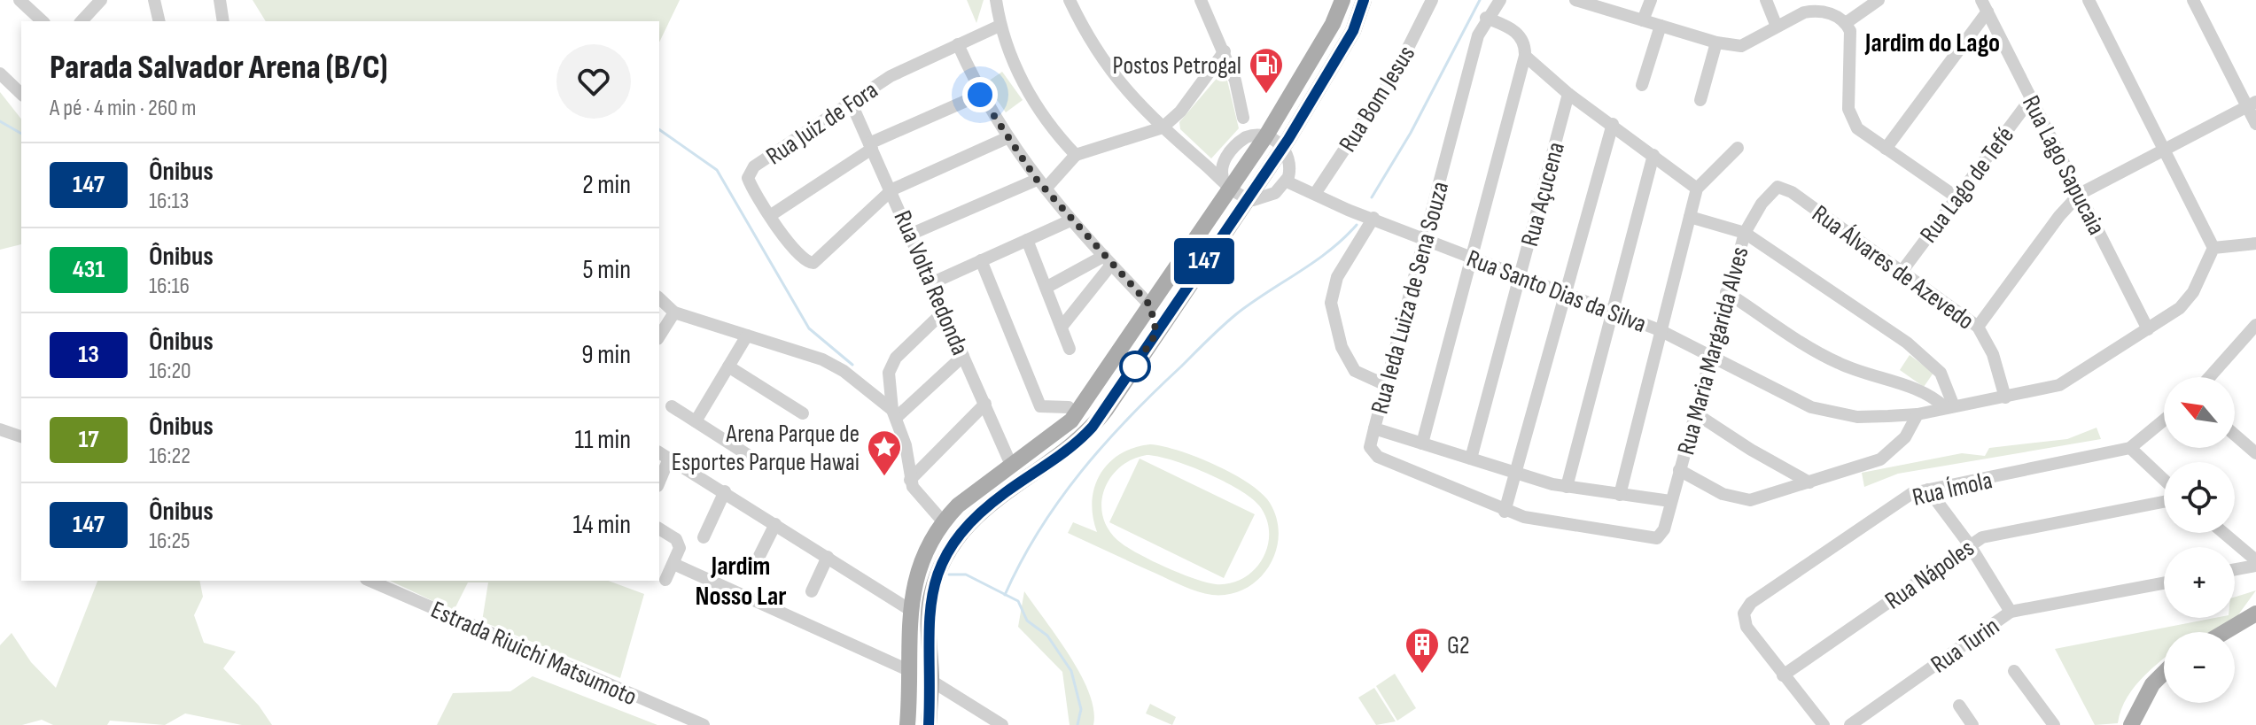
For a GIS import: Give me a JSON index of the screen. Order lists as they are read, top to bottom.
{
  "streets": {
    "street": [
      "Rua Bom Jesus",
      "Rua Juiz de Fora",
      "Rua Lago Sapucaia",
      "Rua Lago de Tefé",
      "Rua Açucena",
      "Rua Álvares de Azevedo",
      "Rua Volta Redonda",
      "Rua Santo Dias da Silva",
      "Rua Ieda Luiza de Sena Souza",
      "Rua Maria Margarida Alves",
      "Rua Ímola",
      "Rua Nápoles",
      "Rua Turin",
      "Estrada Riuichi Matsumoto"
    ]
  },
  "crossings": [
    ["Rua Bom Jesus", "Rua Santo Dias da Silva"],
    ["Rua Juiz de Fora", "Rua Volta Redonda"],
    ["Rua Lago Sapucaia", "Rua Lago de Tefé"],
    ["Rua Lago Sapucaia", "Rua Santo Dias da Silva"],
    ["Rua Lago de Tefé", "Rua Álvares de Azevedo"],
    ["Rua Açucena", "Rua Santo Dias da Silva"],
    ["Rua Açucena", "Rua Ieda Luiza de Sena Souza"],
    ["Rua Álvares de Azevedo", "Rua Santo Dias da Silva"],
    ["Rua Álvares de Azevedo", "Rua Maria Margarida Alves"],
    ["Rua Santo Dias da Silva", "Rua Ieda Luiza de Sena Souza"],
    ["Rua Santo Dias da Silva", "Rua Maria Margarida Alves"],
    ["Rua Ieda Luiza de Sena Souza", "Rua Maria Margarida Alves"],
    ["Rua Ímola", "Rua Nápoles"]
  ],
  "districts": ["Jardim do Lago", "Jardim Nosso Lar"],
  "places": {
    "fuel station": ["Postos Petrogal"],
    "place": ["Arena Parque de Esportes Parque Hawai"],
    "building": ["G2"]
  },
  "lines": ["bus line 147"],
  "north": "top left",
  "page": {
    "on_map": "147",
    "heading": ["Parada Salvador Arena (B/C)", "A pé · 4 min · 260 m"],
    "list": [
      {
        "mark": "147",
        "name": "Ônibus",
        "note": "16:13",
        "value": "2 min"
      },
      {
        "mark": "431",
        "name": "Ônibus",
        "note": "16:16",
        "value": "5 min"
      },
      {
        "mark": "13",
        "name": "Ônibus",
        "note": "16:20",
        "value": "9 min"
      },
      {
        "mark": "17",
        "name": "Ônibus",
        "note": "16:22",
        "value": "11 min"
      },
      {
        "mark": "147",
        "name": "Ônibus",
        "note": "16:25",
        "value": "14 min"
      }
    ],
    "map_buttons": ["+", "−"]
  }
}
